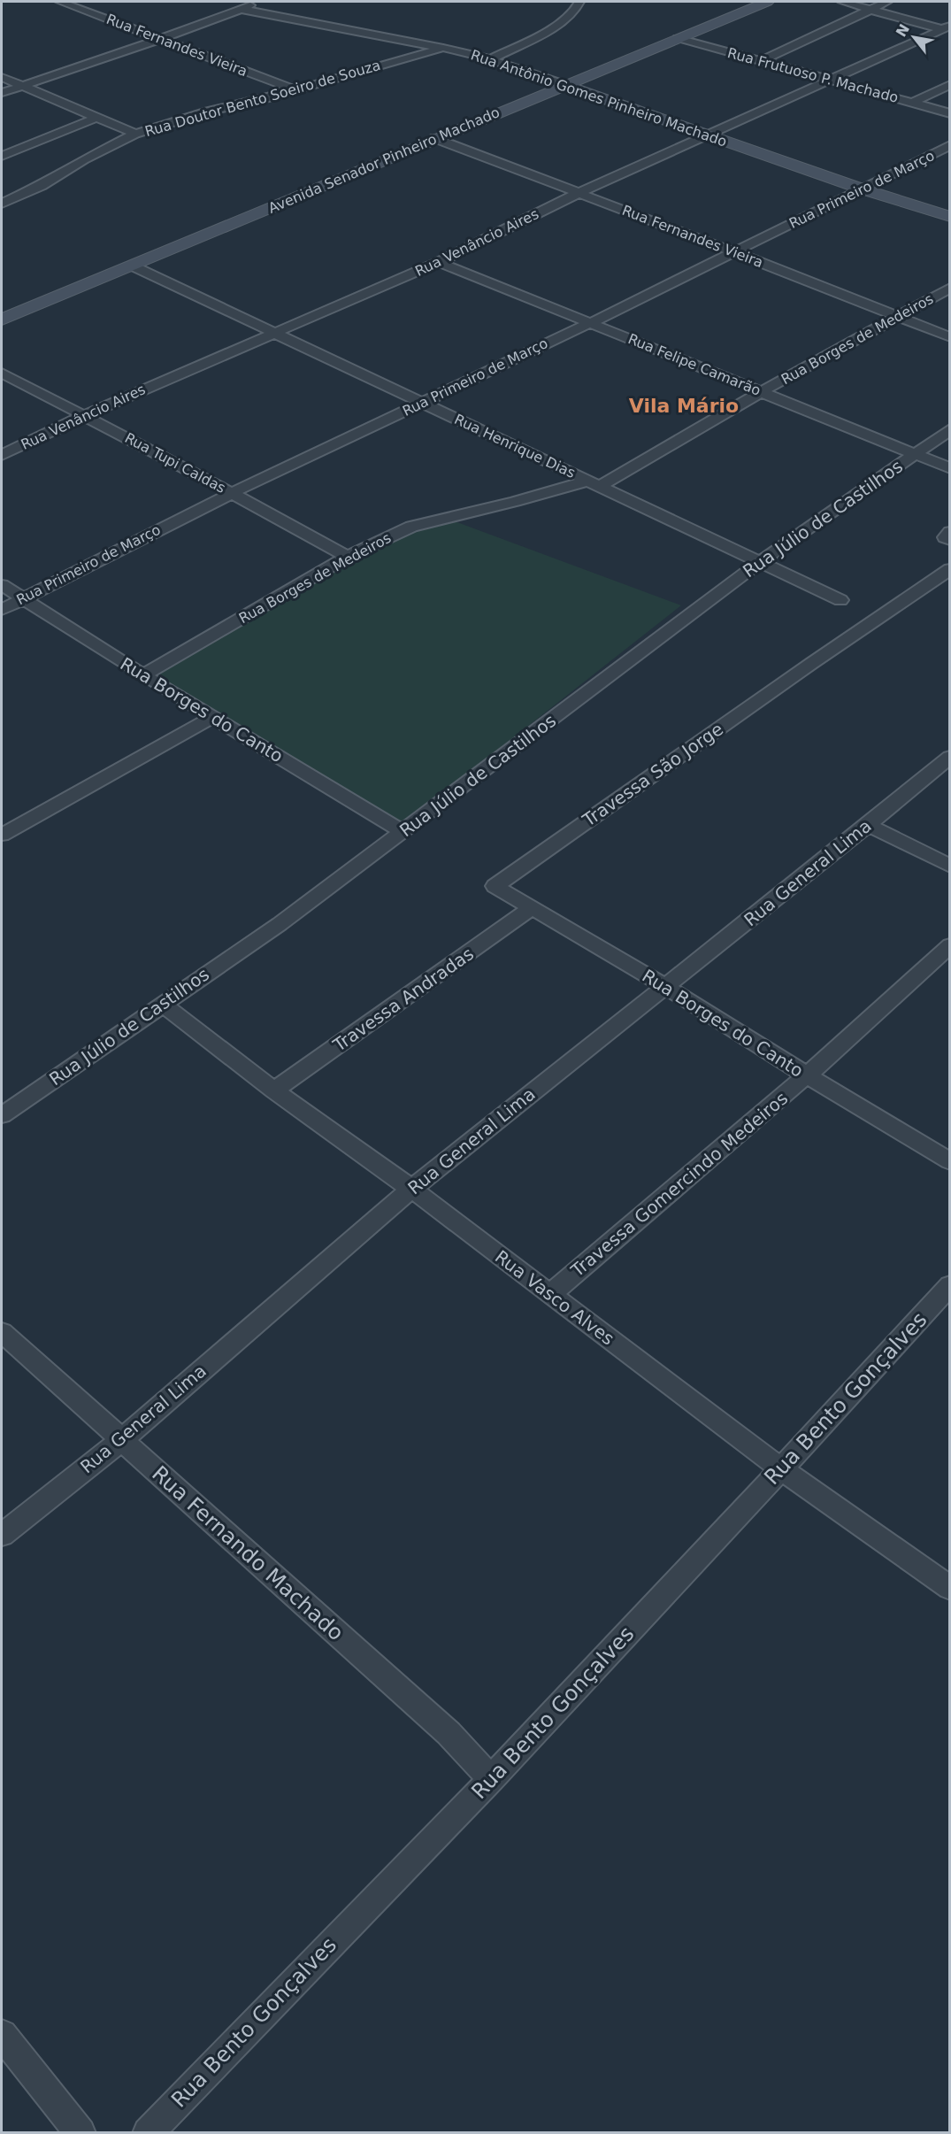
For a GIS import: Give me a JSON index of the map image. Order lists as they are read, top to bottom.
{
  "streets": {
    "main road": ["Rua Antônio Gomes Pinheiro Machado", "Avenida Senador Pinheiro Machado"],
    "street": [
      "Rua Fernandes Vieira",
      "Rua Frutuoso P. Machado",
      "Rua Doutor Bento Soeiro de Souza",
      "Rua Primeiro de Março",
      "Rua Venâncio Aires",
      "Rua Borges de Medeiros",
      "Rua Felipe Camarão",
      "Rua Henrique Dias",
      "Rua Tupi Caldas",
      "Rua Júlio de Castilhos",
      "Rua Borges do Canto",
      "Travessa São Jorge",
      "Rua General Lima",
      "Travessa Andradas",
      "Travessa Gomercindo Medeiros",
      "Rua Vasco Alves",
      "Rua Bento Gonçalves",
      "Rua Fernando Machado"
    ]
  },
  "crossings": [
    ["Rua Fernandes Vieira", "Rua Doutor Bento Soeiro de Souza"],
    ["Rua Fernandes Vieira", "Avenida Senador Pinheiro Machado"],
    ["Rua Fernandes Vieira", "Rua Primeiro de Março"],
    ["Rua Fernandes Vieira", "Rua Venâncio Aires"],
    ["Rua Fernandes Vieira", "Rua Borges de Medeiros"],
    ["Rua Frutuoso P. Machado", "Avenida Senador Pinheiro Machado"],
    ["Rua Frutuoso P. Machado", "Rua Venâncio Aires"],
    ["Rua Doutor Bento Soeiro de Souza", "Rua Antônio Gomes Pinheiro Machado"],
    ["Rua Antônio Gomes Pinheiro Machado", "Avenida Senador Pinheiro Machado"],
    ["Rua Antônio Gomes Pinheiro Machado", "Rua Primeiro de Março"],
    ["Rua Antônio Gomes Pinheiro Machado", "Rua Venâncio Aires"],
    ["Avenida Senador Pinheiro Machado", "Rua Henrique Dias"],
    ["Rua Primeiro de Março", "Rua Felipe Camarão"],
    ["Rua Primeiro de Março", "Rua Henrique Dias"],
    ["Rua Primeiro de Março", "Rua Tupi Caldas"],
    ["Rua Primeiro de Março", "Rua Borges do Canto"],
    ["Rua Venâncio Aires", "Rua Felipe Camarão"],
    ["Rua Venâncio Aires", "Rua Henrique Dias"],
    ["Rua Venâncio Aires", "Rua Tupi Caldas"],
    ["Rua Borges de Medeiros", "Rua Felipe Camarão"],
    ["Rua Borges de Medeiros", "Rua Henrique Dias"],
    ["Rua Borges de Medeiros", "Rua Tupi Caldas"],
    ["Rua Borges de Medeiros", "Rua Borges do Canto"],
    ["Rua Felipe Camarão", "Rua Júlio de Castilhos"],
    ["Rua Henrique Dias", "Rua Júlio de Castilhos"],
    ["Rua Júlio de Castilhos", "Rua Borges do Canto"],
    ["Rua Júlio de Castilhos", "Rua Vasco Alves"],
    ["Rua Borges do Canto", "Travessa São Jorge"],
    ["Rua Borges do Canto", "Rua General Lima"],
    ["Rua Borges do Canto", "Travessa Andradas"],
    ["Rua Borges do Canto", "Travessa Gomercindo Medeiros"],
    ["Rua General Lima", "Rua Vasco Alves"],
    ["Rua General Lima", "Rua Fernando Machado"],
    ["Travessa Andradas", "Rua Vasco Alves"],
    ["Travessa Gomercindo Medeiros", "Rua Vasco Alves"],
    ["Rua Vasco Alves", "Rua Bento Gonçalves"],
    ["Rua Bento Gonçalves", "Rua Fernando Machado"]
  ],
  "districts": ["Vila Mário"],
  "north": "top left"
}
